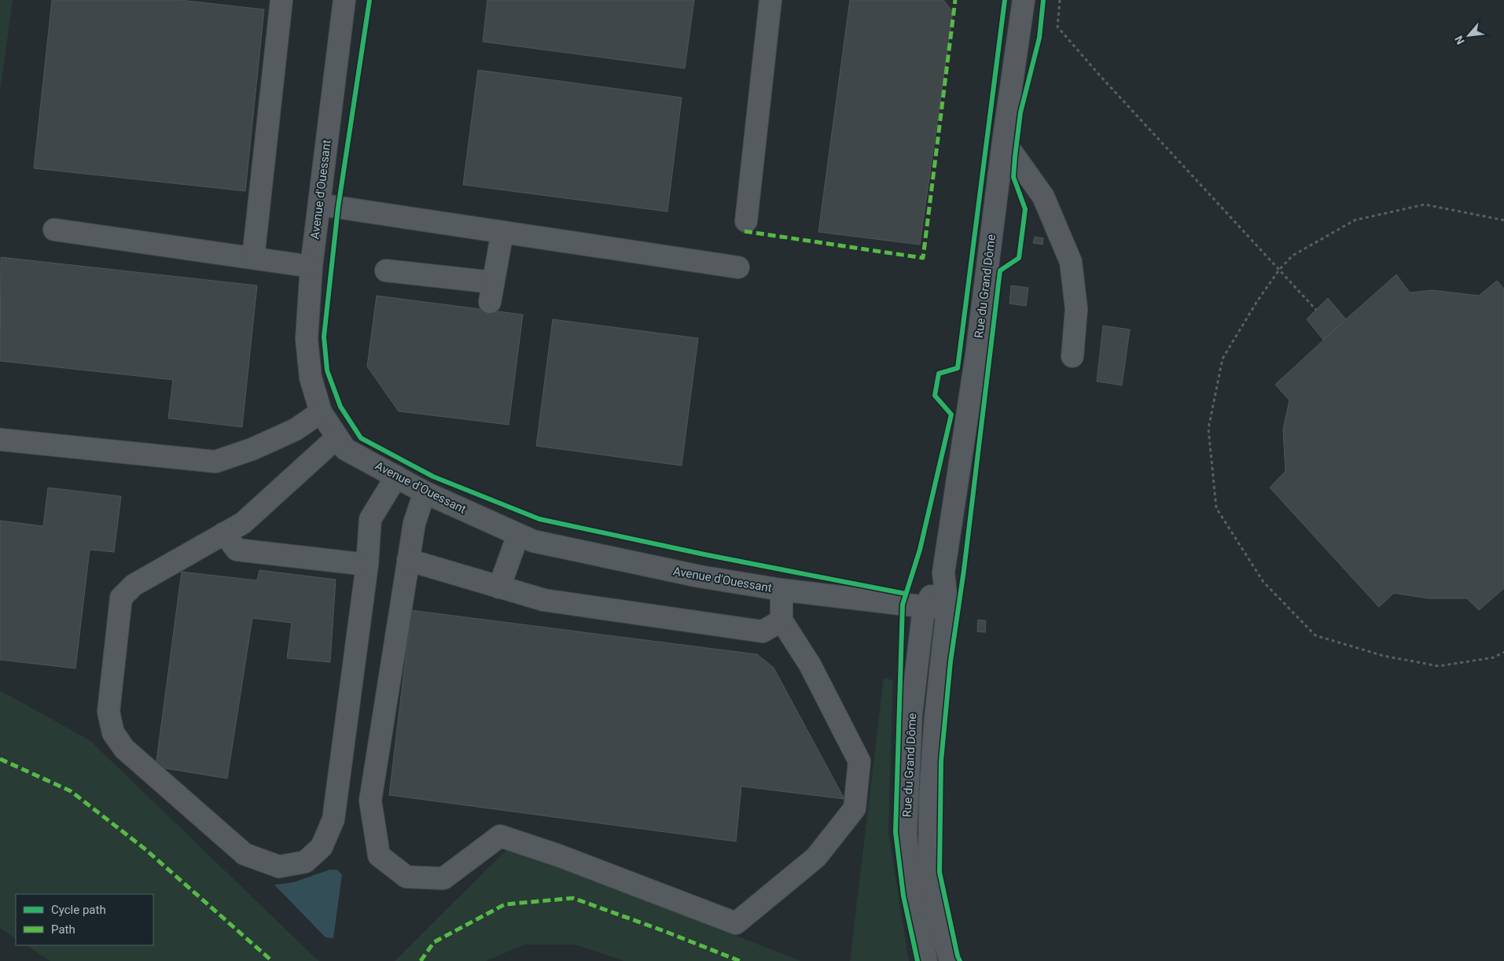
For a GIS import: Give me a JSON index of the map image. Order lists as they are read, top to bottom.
{
  "streets": {
    "street": ["Avenue d'Ouessant", "Rue du Grand Dôme"]
  },
  "crossings": [
    ["Avenue d'Ouessant", "Rue du Grand Dôme"]
  ],
  "legend": ["Cycle path", "Path"],
  "north": "bottom left"
}
